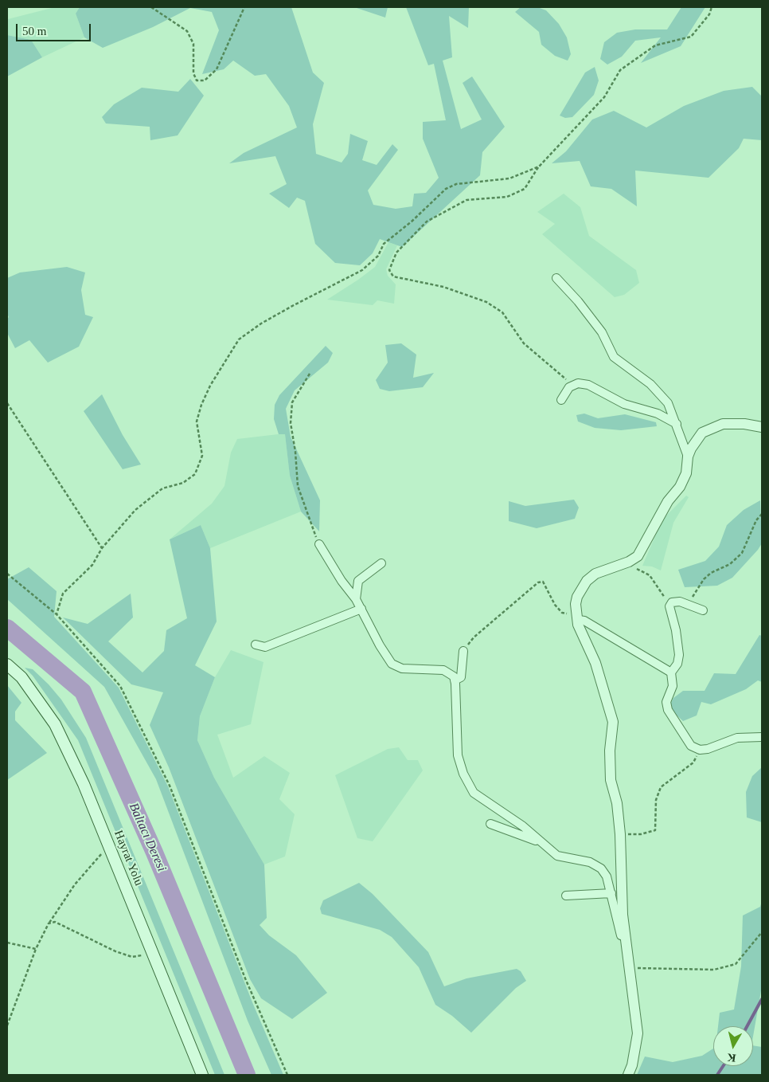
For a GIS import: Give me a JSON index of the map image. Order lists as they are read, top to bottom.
{
  "streets": {
    "main road": ["Hayrat Yolu"]
  },
  "water": ["Baltacı Deresi"],
  "scale_bar": "50 m",
  "north": "bottom"
}
